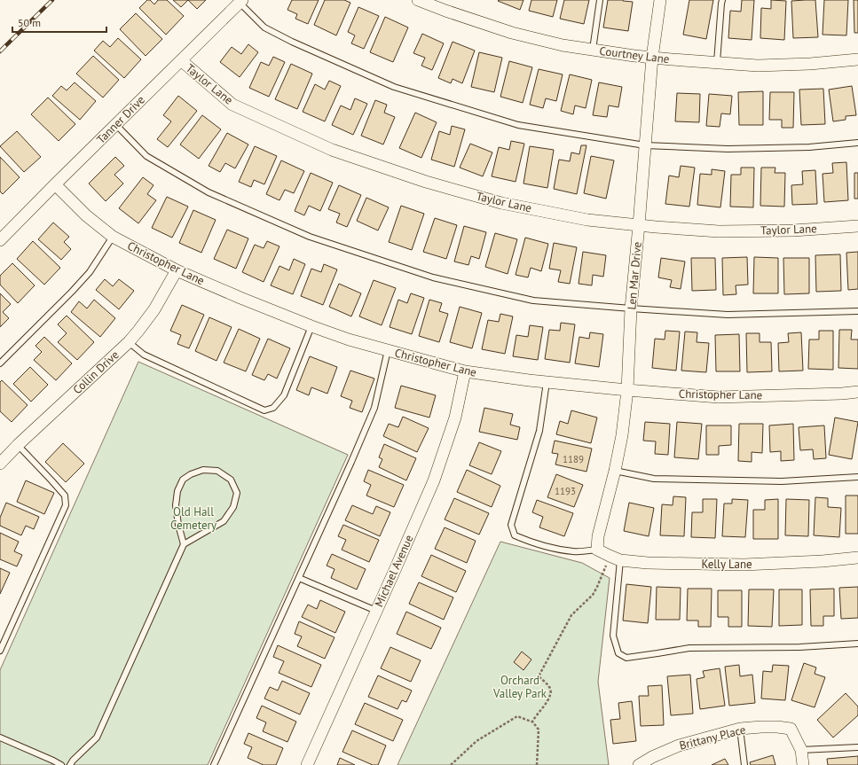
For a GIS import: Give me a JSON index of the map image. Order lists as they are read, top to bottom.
{
  "streets": {
    "street": [
      "Courtney Lane",
      "Taylor Lane",
      "Tanner Drive",
      "Christopher Lane",
      "Len Mar Drive",
      "Collin Drive",
      "Kelly Lane",
      "Michael Avenue",
      "Brittany Place"
    ]
  },
  "crossings": [
    ["Courtney Lane", "Len Mar Drive"],
    ["Taylor Lane", "Tanner Drive"],
    ["Taylor Lane", "Len Mar Drive"],
    ["Tanner Drive", "Christopher Lane"],
    ["Christopher Lane", "Len Mar Drive"],
    ["Christopher Lane", "Collin Drive"],
    ["Christopher Lane", "Michael Avenue"],
    ["Len Mar Drive", "Kelly Lane"]
  ],
  "parks": ["Old Hall Cemetery", "Orchard Valley Park"],
  "house_numbers": ["1189", "1193"],
  "scale_bar": "50 m"
}
